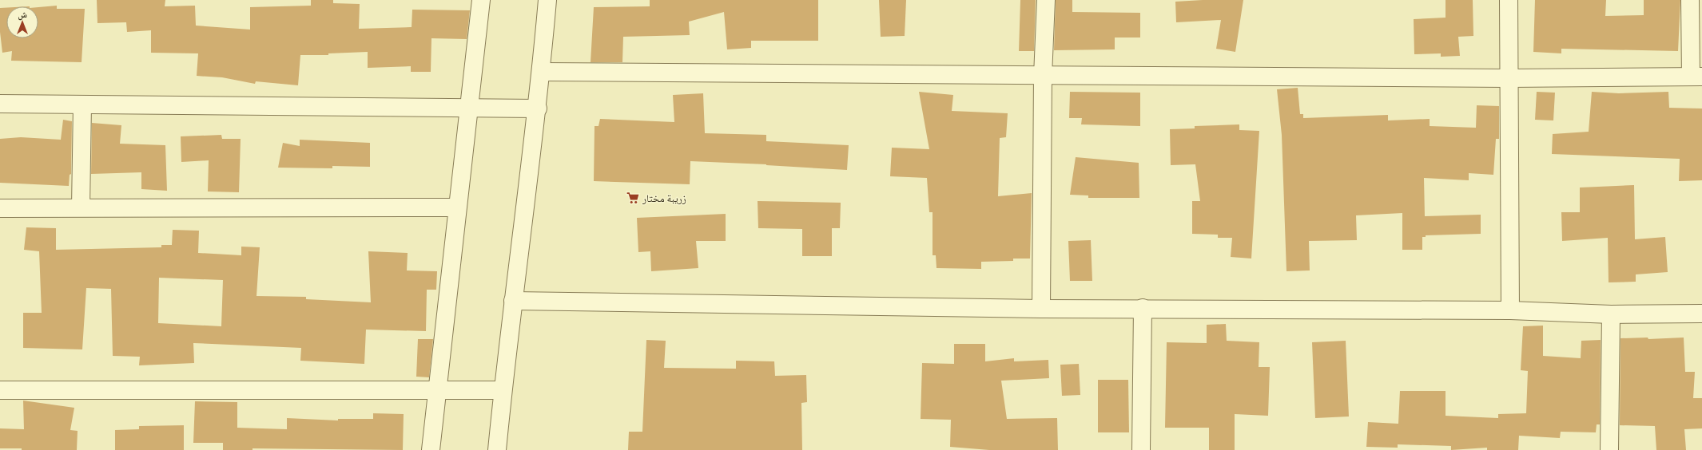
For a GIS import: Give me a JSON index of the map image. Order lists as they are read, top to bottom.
{
  "places": {
    "supermarket": ["زريبة مختار"]
  },
  "north": "top"
}
